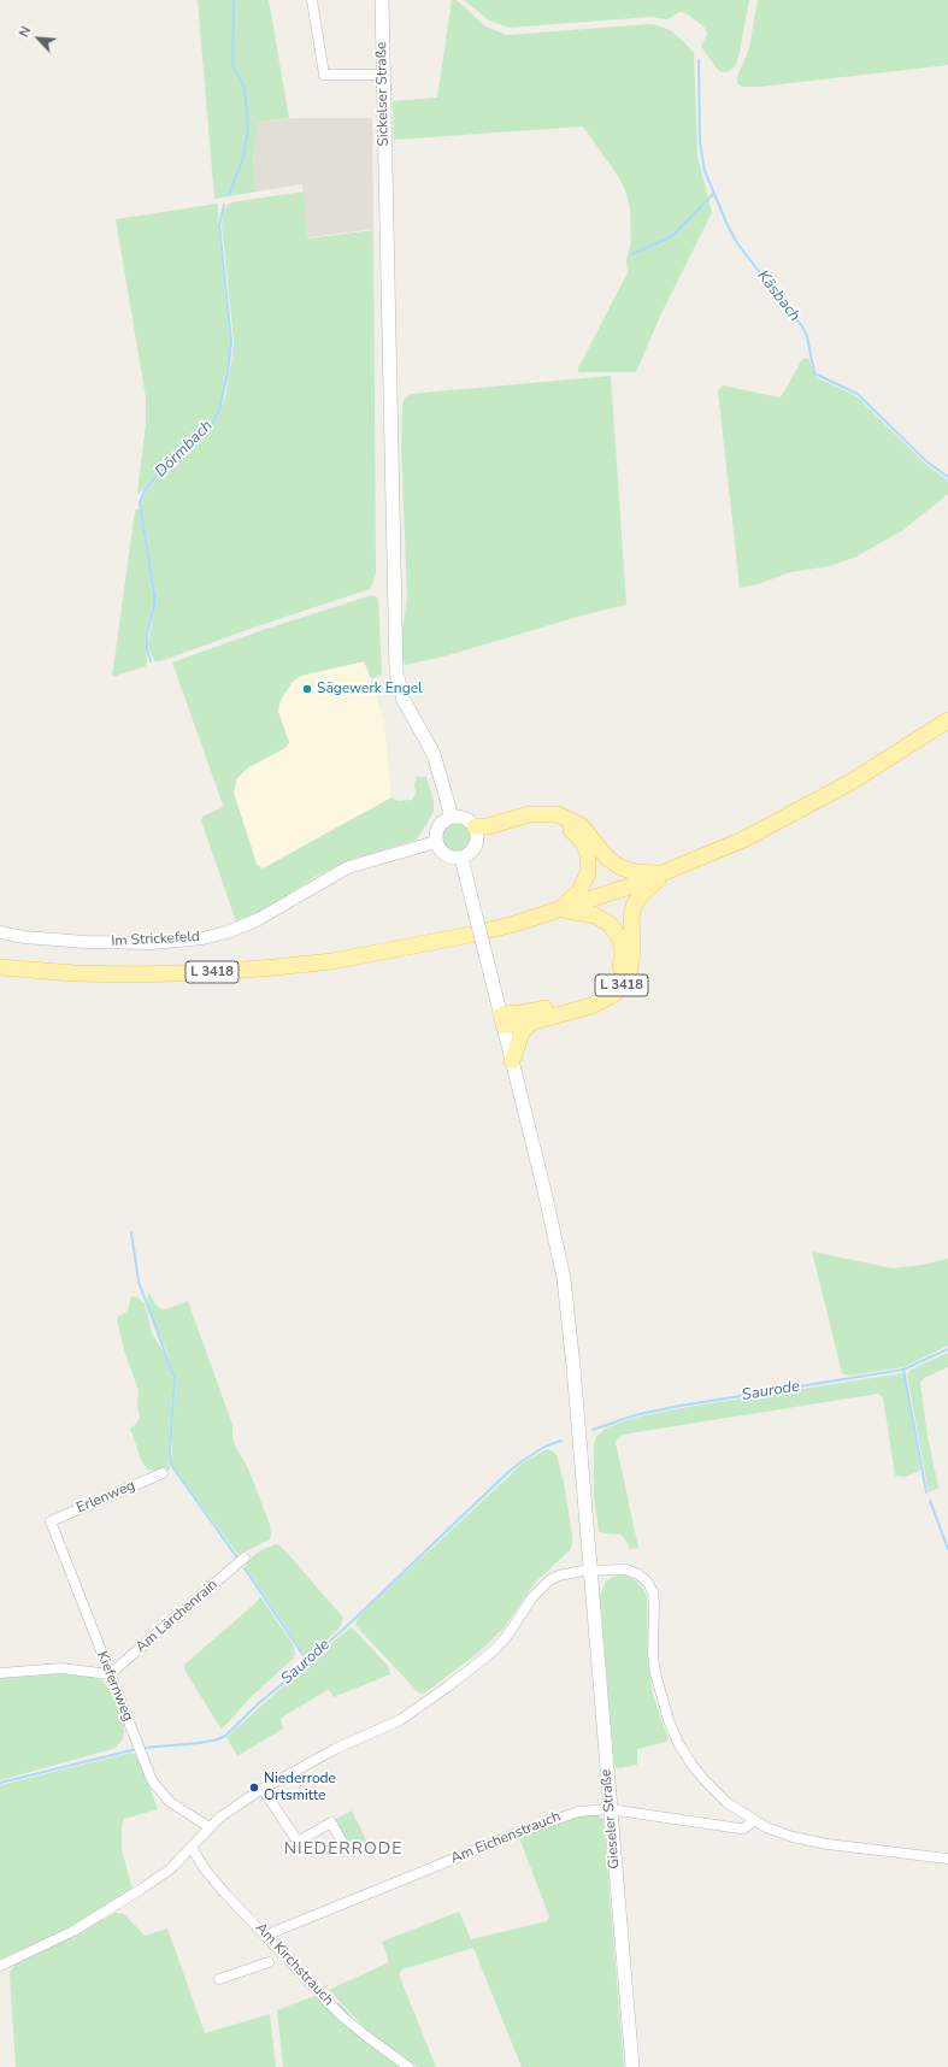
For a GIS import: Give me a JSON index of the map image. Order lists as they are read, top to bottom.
{
  "streets": {
    "main road": ["Sickelser Straße", "L 3418", "Gieseler Straße"],
    "street": [
      "Im Strickefeld",
      "Erlenweg",
      "Am Lärchenrain",
      "Kiefernweg",
      "Am Eichenstrauch",
      "Am Kirchstrauch"
    ]
  },
  "crossings": [
    ["Sickelser Straße", "Im Strickefeld"],
    ["Sickelser Straße", "L 3418"],
    ["Sickelser Straße", "Gieseler Straße"],
    ["Im Strickefeld", "L 3418"],
    ["Im Strickefeld", "Gieseler Straße"],
    ["L 3418", "Gieseler Straße"],
    ["Erlenweg", "Kiefernweg"],
    ["Am Lärchenrain", "Kiefernweg"],
    ["Gieseler Straße", "Am Eichenstrauch"],
    ["Am Eichenstrauch", "Am Kirchstrauch"]
  ],
  "districts": ["NIEDERRODE"],
  "water": ["Käsbach", "Dörmbach", "Saurode"],
  "places": ["Sägewerk Engel", "Niederrode Ortsmitte"],
  "north": "top left"
}
